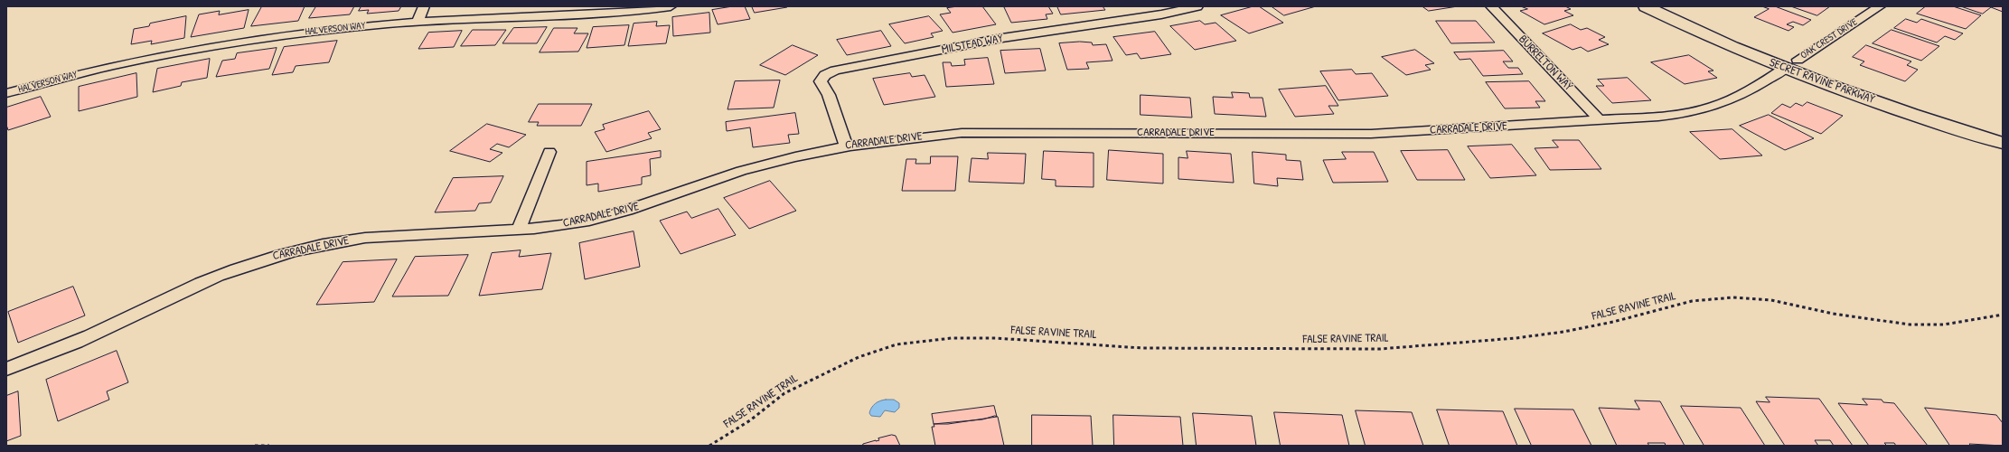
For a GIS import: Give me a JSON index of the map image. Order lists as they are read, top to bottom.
{
  "streets": {
    "main road": ["SECRET RAVINE PARKWAY"],
    "street": [
      "HALVERSON WAY",
      "OAK CREST DRIVE",
      "MILSTEAD WAY",
      "BURRELTON WAY",
      "CARRADALE DRIVE"
    ],
    "path": ["FALSE RAVINE TRAIL"]
  },
  "crossings": [
    ["OAK CREST DRIVE", "SECRET RAVINE PARKWAY"],
    ["OAK CREST DRIVE", "CARRADALE DRIVE"],
    ["MILSTEAD WAY", "CARRADALE DRIVE"],
    ["BURRELTON WAY", "CARRADALE DRIVE"],
    ["SECRET RAVINE PARKWAY", "CARRADALE DRIVE"]
  ]
}
